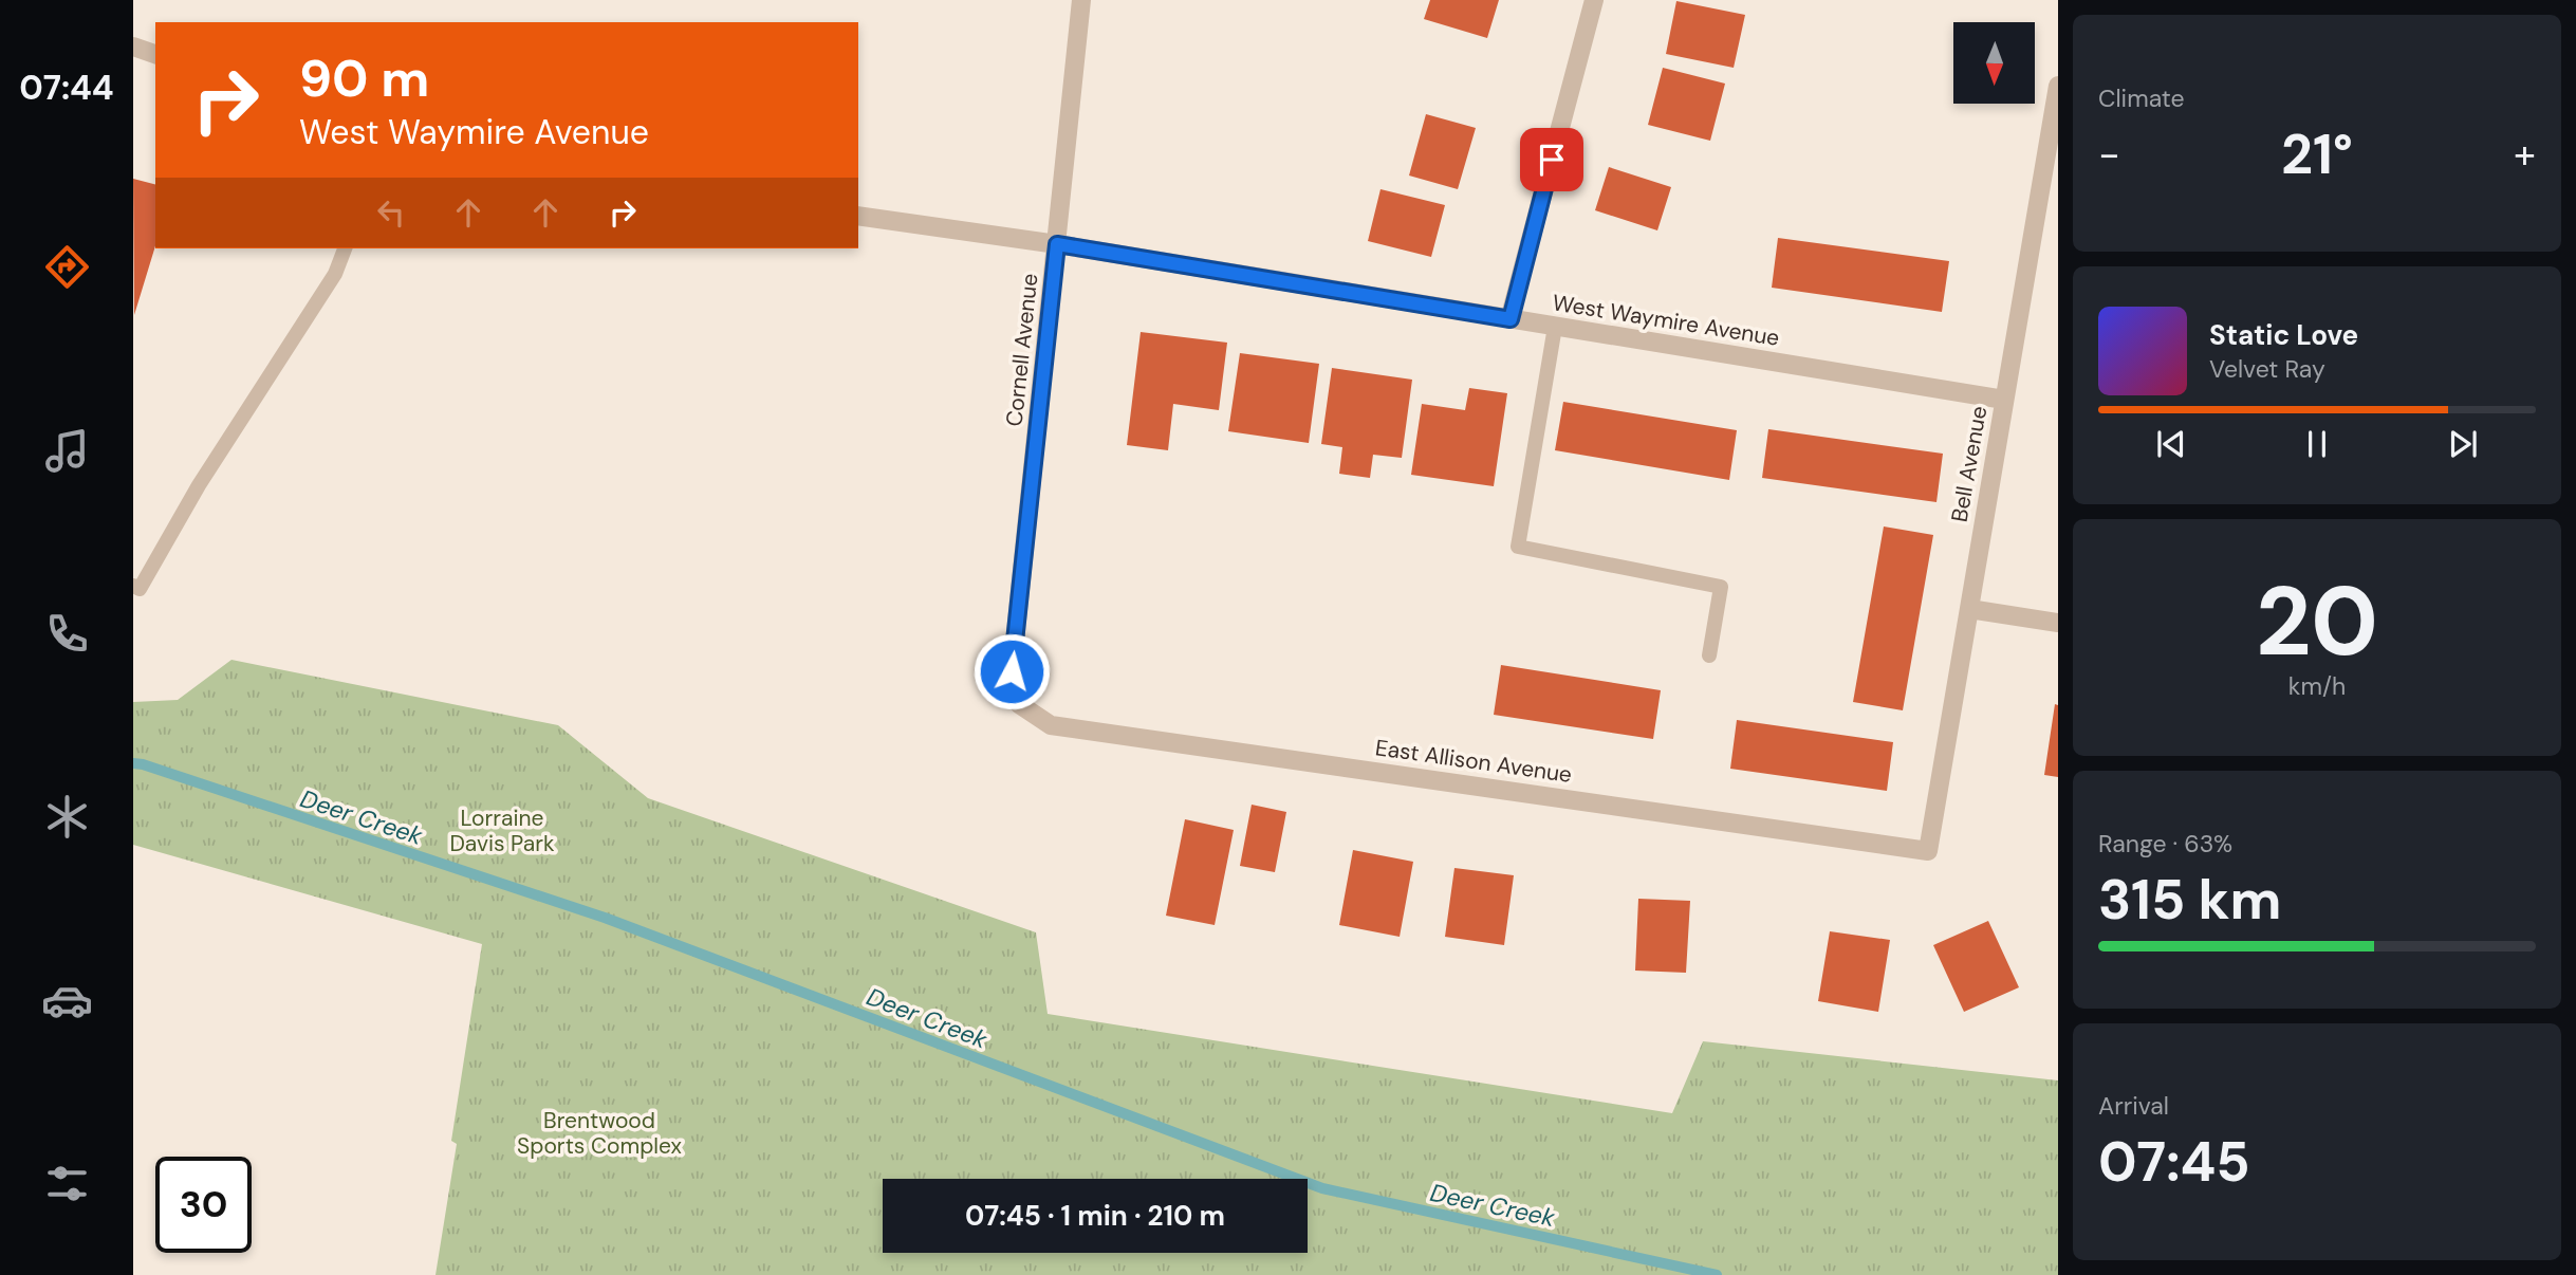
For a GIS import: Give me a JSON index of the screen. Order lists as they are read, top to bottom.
{
  "streets": {
    "street": [
      "West Waymire Avenue",
      "Cornell Avenue",
      "Bell Avenue",
      "East Allison Avenue"
    ]
  },
  "crossings": [
    ["West Waymire Avenue", "Cornell Avenue"],
    ["West Waymire Avenue", "Bell Avenue"],
    ["Cornell Avenue", "East Allison Avenue"],
    ["Bell Avenue", "East Allison Avenue"]
  ],
  "water": ["Deer Creek"],
  "parks": ["Lorraine Davis Park", "Brentwood Sports Complex"],
  "north": "bottom",
  "page": {
    "tabs": "07:44",
    "tile": [
      "Climate",
      ["20", "km/h"],
      ["Range · 63%", "315 km"],
      ["Arrival", "07:45"]
    ],
    "turn": ["90 m", "West Waymire Avenue"],
    "heat": ["−", "21°", "+"],
    "song": ["Static Love", "Velvet Ray"],
    "limit": "30",
    "trip": "07:45 · 1 min · 210 m"
  }
}
